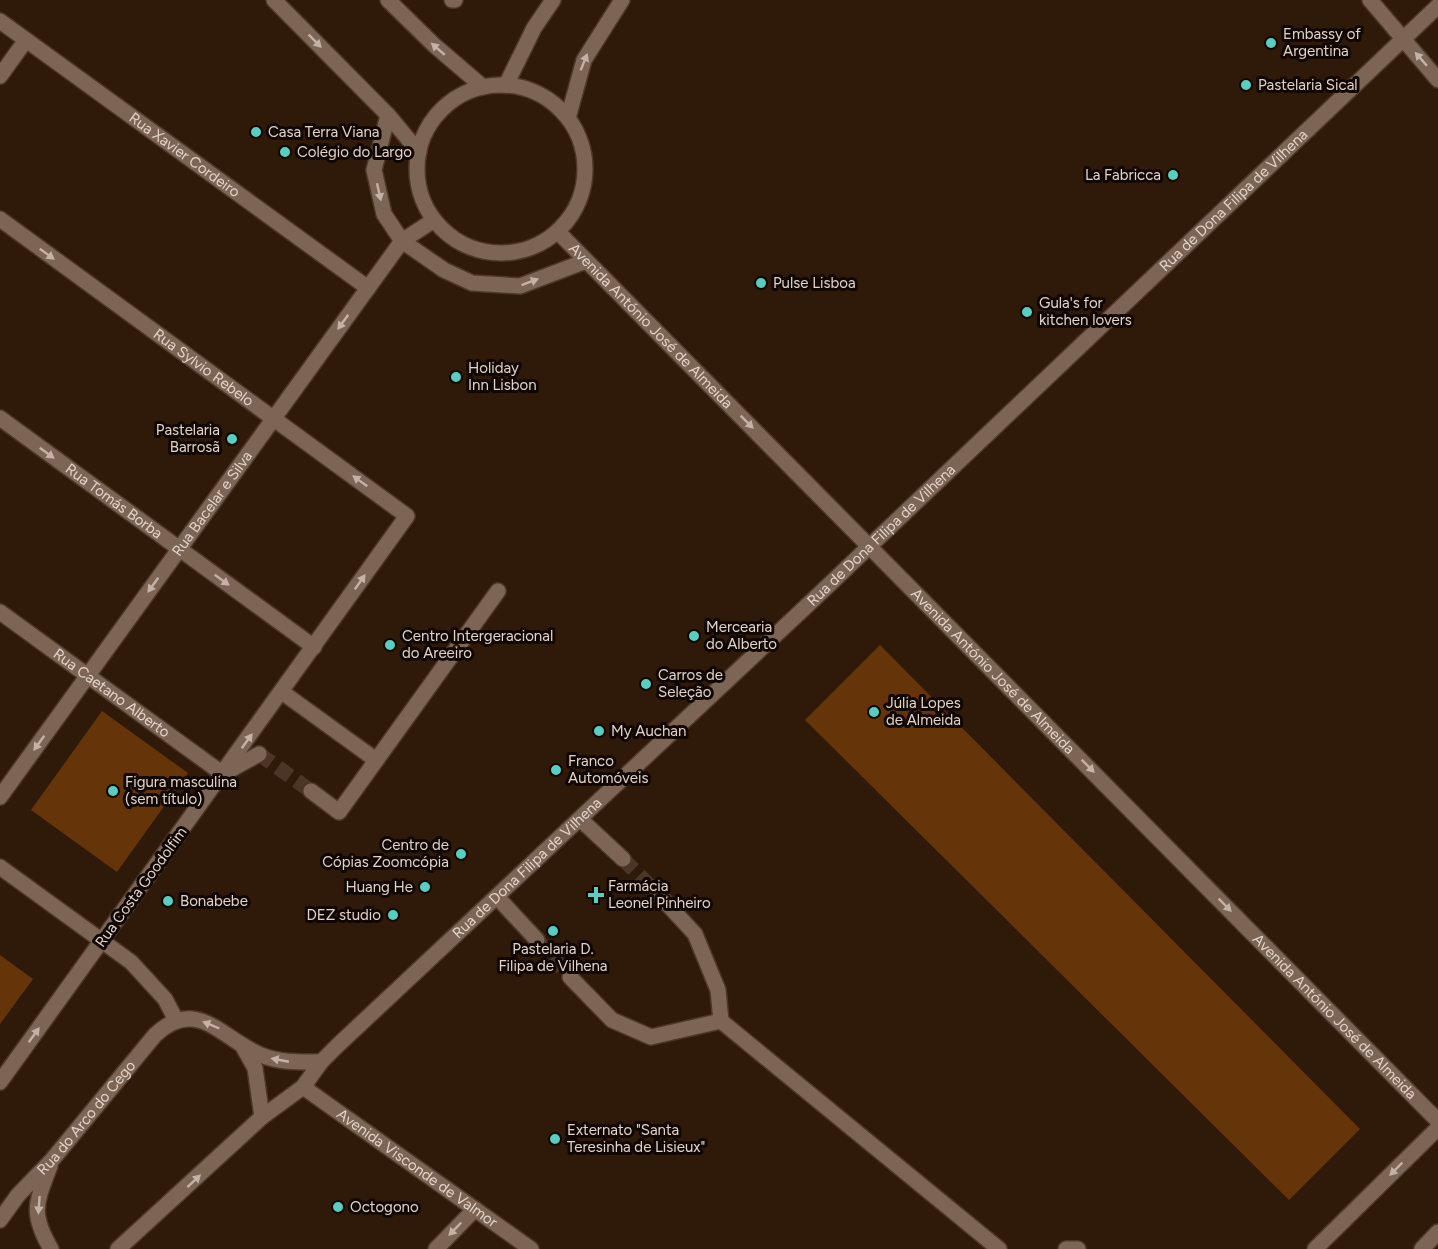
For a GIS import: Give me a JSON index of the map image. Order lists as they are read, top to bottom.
{
  "streets": {
    "street": [
      "Rua Xavier Cordeiro",
      "Rua de Dona Filipa de Vilhena",
      "Avenida António José de Almeida",
      "Rua Sylvio Rebelo",
      "Rua Tomás Borba",
      "Rua Bacelar e Silva",
      "Rua Caetano Alberto",
      "Rua Costa Goodolfim",
      "Rua do Arco do Cego",
      "Avenida Visconde de Valmor"
    ]
  },
  "crossings": [
    ["Rua Xavier Cordeiro", "Rua Bacelar e Silva"],
    ["Rua de Dona Filipa de Vilhena", "Avenida António José de Almeida"],
    ["Rua de Dona Filipa de Vilhena", "Avenida Visconde de Valmor"],
    ["Avenida António José de Almeida", "Rua Bacelar e Silva"],
    ["Rua Sylvio Rebelo", "Rua Bacelar e Silva"],
    ["Rua Sylvio Rebelo", "Rua Costa Goodolfim"],
    ["Rua Tomás Borba", "Rua Bacelar e Silva"],
    ["Rua Tomás Borba", "Rua Costa Goodolfim"],
    ["Rua Bacelar e Silva", "Rua Caetano Alberto"],
    ["Rua Caetano Alberto", "Rua Costa Goodolfim"]
  ],
  "one_way": ["Avenida António José de Almeida", "Rua Tomás Borba", "Rua Bacelar e Silva"],
  "places": {
    "other": [
      "Embassy of Argentina",
      "Pastelaria Sical",
      "Casa Terra Viana",
      "Colégio do Largo",
      "La Fabricca",
      "Pulse Lisboa",
      "Gula's for kitchen lovers",
      "Holiday Inn Lisbon",
      "Pastelaria Barrosã",
      "Mercearia do Alberto",
      "Centro Intergeracional do Areeiro",
      "Carros de Seleção",
      "Júlia Lopes de Almeida",
      "My Auchan",
      "Franco Automóveis",
      "Figura masculina (sem título)",
      "Centro de Cópias Zoomcópia",
      "Huang He",
      "Bonabebe",
      "DEZ studio",
      "Pastelaria D. Filipa de Vilhena",
      "Externato \"Santa Teresinha de Lisieux\"",
      "Octogono"
    ],
    "health": ["Farmácia Leonel Pinheiro"]
  }
}
